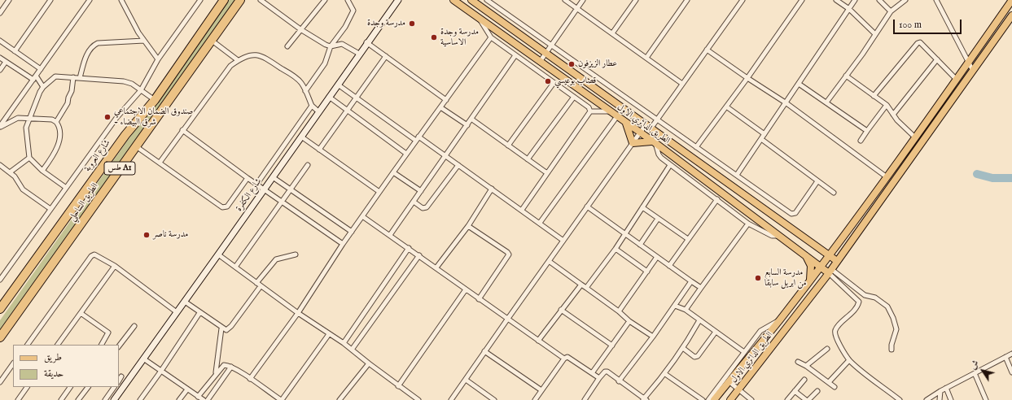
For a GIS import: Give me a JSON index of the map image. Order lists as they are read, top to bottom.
{
  "streets": {
    "highway": ["شارع العروبة", "طس A1", "الطريق الساحلي"],
    "main road": ["الطريق الدائري الاول"],
    "street": ["شارع الكفرة"]
  },
  "places": [
    "مدرسة وجدة",
    "مدرسة وجدة الاساسية",
    "عطار الزيزفون",
    "قصاب بوعيسي",
    "صندوق الضمان الاجتماعي - شرق البيضاء",
    "مدرسة ناصر",
    "مدرسة السابع من ابريل سابقا"
  ],
  "legend": ["طريق", "حديقة"],
  "scale_bar": "100 m",
  "north": "top left"
}
